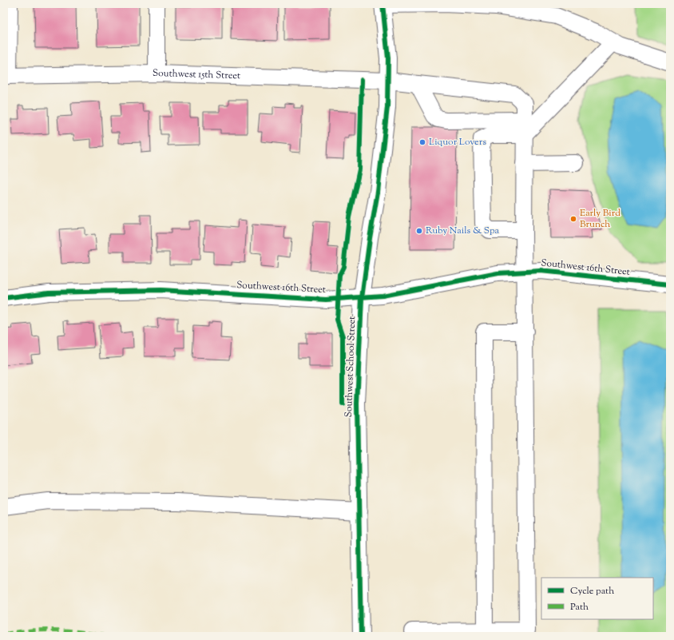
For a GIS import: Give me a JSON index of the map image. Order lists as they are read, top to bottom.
{
  "streets": {
    "street": ["Southwest 15th Street", "Southwest 16th Street", "Southwest School Street"]
  },
  "crossings": [
    ["Southwest 15th Street", "Southwest School Street"],
    ["Southwest 16th Street", "Southwest School Street"]
  ],
  "places": ["Liquor Lovers", "Early Bird Brunch", "Ruby Nails & Spa"],
  "legend": ["Cycle path", "Path"]
}
